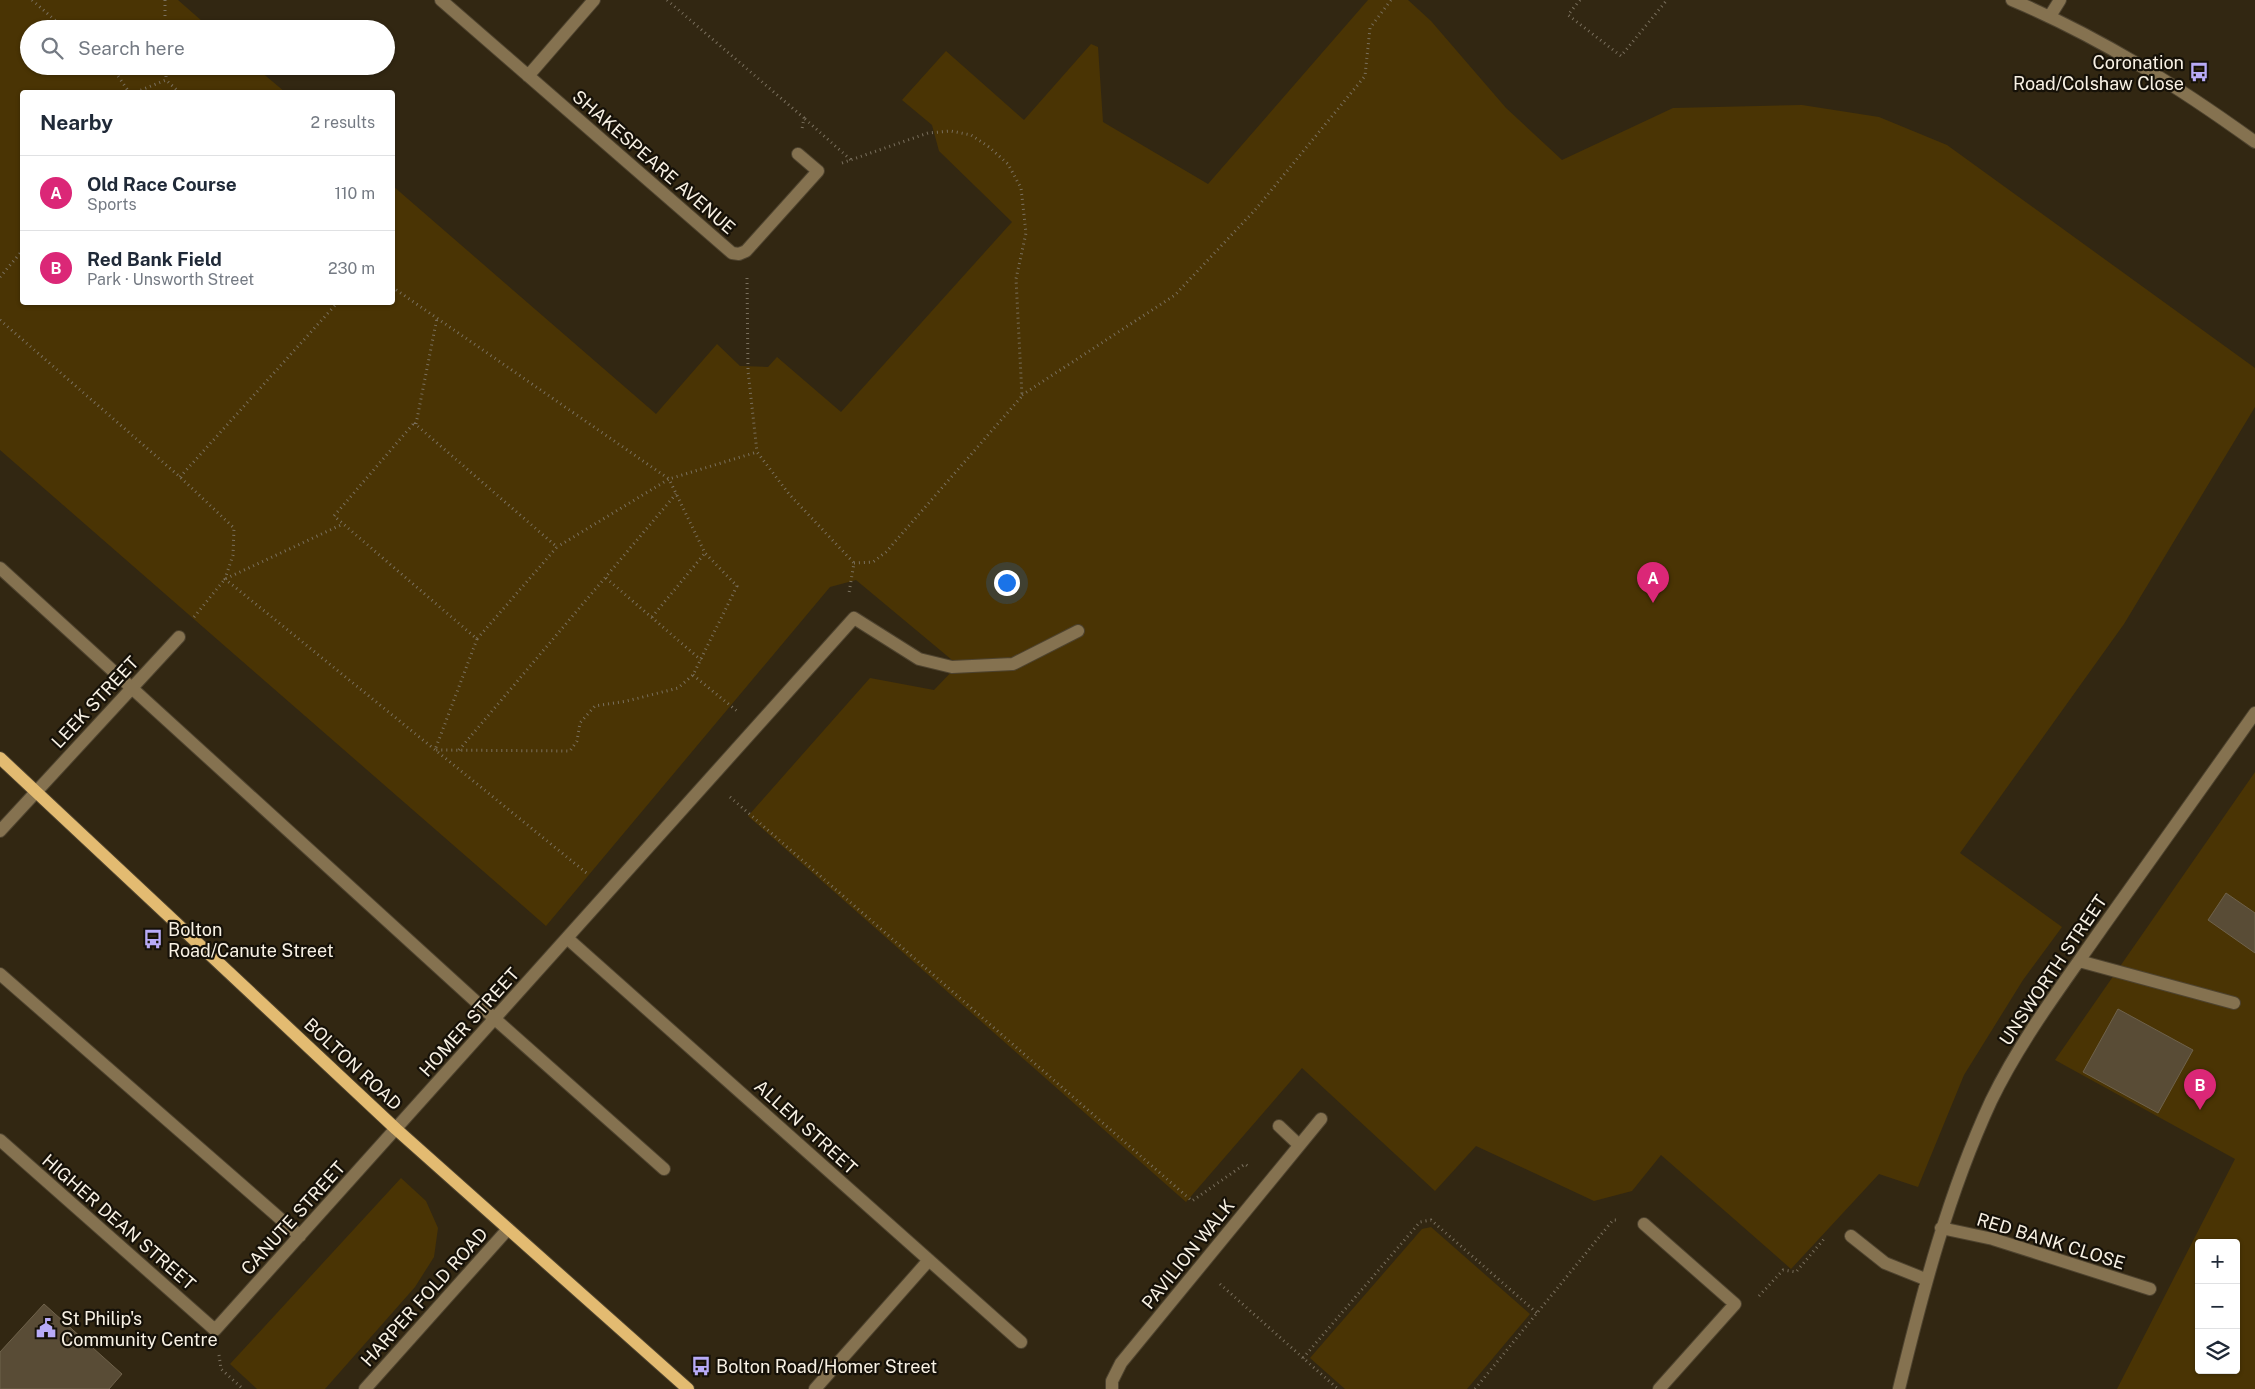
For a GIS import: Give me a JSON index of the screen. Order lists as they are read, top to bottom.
{
  "streets": {
    "main road": ["BOLTON ROAD"],
    "street": [
      "SHAKESPEARE AVENUE",
      "LEEK STREET",
      "UNSWORTH STREET",
      "HOMER STREET",
      "ALLEN STREET",
      "CANUTE STREET",
      "HIGHER DEAN STREET",
      "RED BANK CLOSE",
      "PAVILION WALK",
      "HARPER FOLD ROAD"
    ]
  },
  "crossings": [
    ["LEEK STREET", "BOLTON ROAD"],
    ["UNSWORTH STREET", "RED BANK CLOSE"],
    ["HOMER STREET", "BOLTON ROAD"],
    ["HOMER STREET", "ALLEN STREET"],
    ["HOMER STREET", "CANUTE STREET"],
    ["BOLTON ROAD", "CANUTE STREET"],
    ["BOLTON ROAD", "HARPER FOLD ROAD"],
    ["CANUTE STREET", "HIGHER DEAN STREET"]
  ],
  "places": {
    "bus stop": ["Coronation Road/Colshaw Close", "Bolton Road/Canute Street", "Bolton Road/Homer Street"],
    "public building": ["St Philip's Community Centre"]
  },
  "page": {
    "search": "Search here",
    "heading": ["Nearby", "2 results"],
    "list": [
      {
        "mark": "A",
        "name": "Old Race Course",
        "note": "Sports",
        "value": "110 m"
      },
      {
        "mark": "B",
        "name": "Red Bank Field",
        "note": "Park · Unsworth Street",
        "value": "230 m"
      }
    ],
    "pins": ["A", "B"],
    "map_buttons": ["+", "−"]
  }
}
